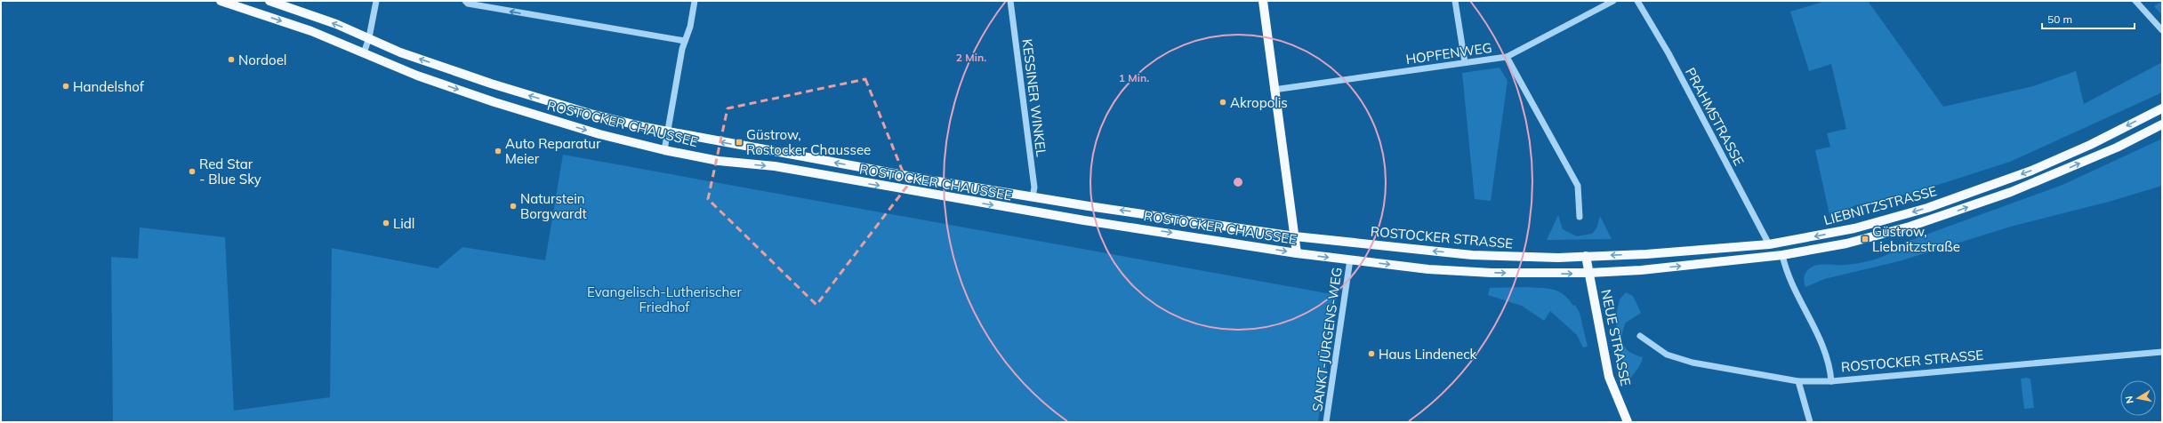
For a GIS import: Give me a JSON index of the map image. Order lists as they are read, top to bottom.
{
  "streets": {
    "main road": [
      "ROSTOCKER CHAUSSEE",
      "LIEBNITZSTRASSE",
      "ROSTOCKER STRASSE",
      "NEUE STRASSE"
    ],
    "street": [
      "HOPFENWEG",
      "KESSINER WINKEL",
      "PRAHMSTRASSE",
      "SANKT-JÜRGENS-WEG"
    ]
  },
  "crossings": [
    ["KESSINER WINKEL", "ROSTOCKER CHAUSSEE"],
    ["PRAHMSTRASSE", "LIEBNITZSTRASSE"],
    ["ROSTOCKER CHAUSSEE", "ROSTOCKER STRASSE"],
    ["ROSTOCKER CHAUSSEE", "SANKT-JÜRGENS-WEG"],
    ["LIEBNITZSTRASSE", "ROSTOCKER STRASSE"],
    ["LIEBNITZSTRASSE", "NEUE STRASSE"],
    ["ROSTOCKER STRASSE", "NEUE STRASSE"]
  ],
  "parks": ["Evangelisch-Lutherischer Friedhof"],
  "places": {
    "other": [
      "Nordoel",
      "Handelshof",
      "Akropolis",
      "Auto Reparatur Meier",
      "Red Star - Blue Sky",
      "Naturstein Borgwardt",
      "Lidl",
      "Haus Lindeneck"
    ],
    "transit": ["Güstrow, Rostocker Chaussee", "Güstrow, Liebnitzstraße"]
  },
  "scale_bar": "50 m",
  "north": "left",
  "rings": ["2 Min.", "1 Min."]
}
